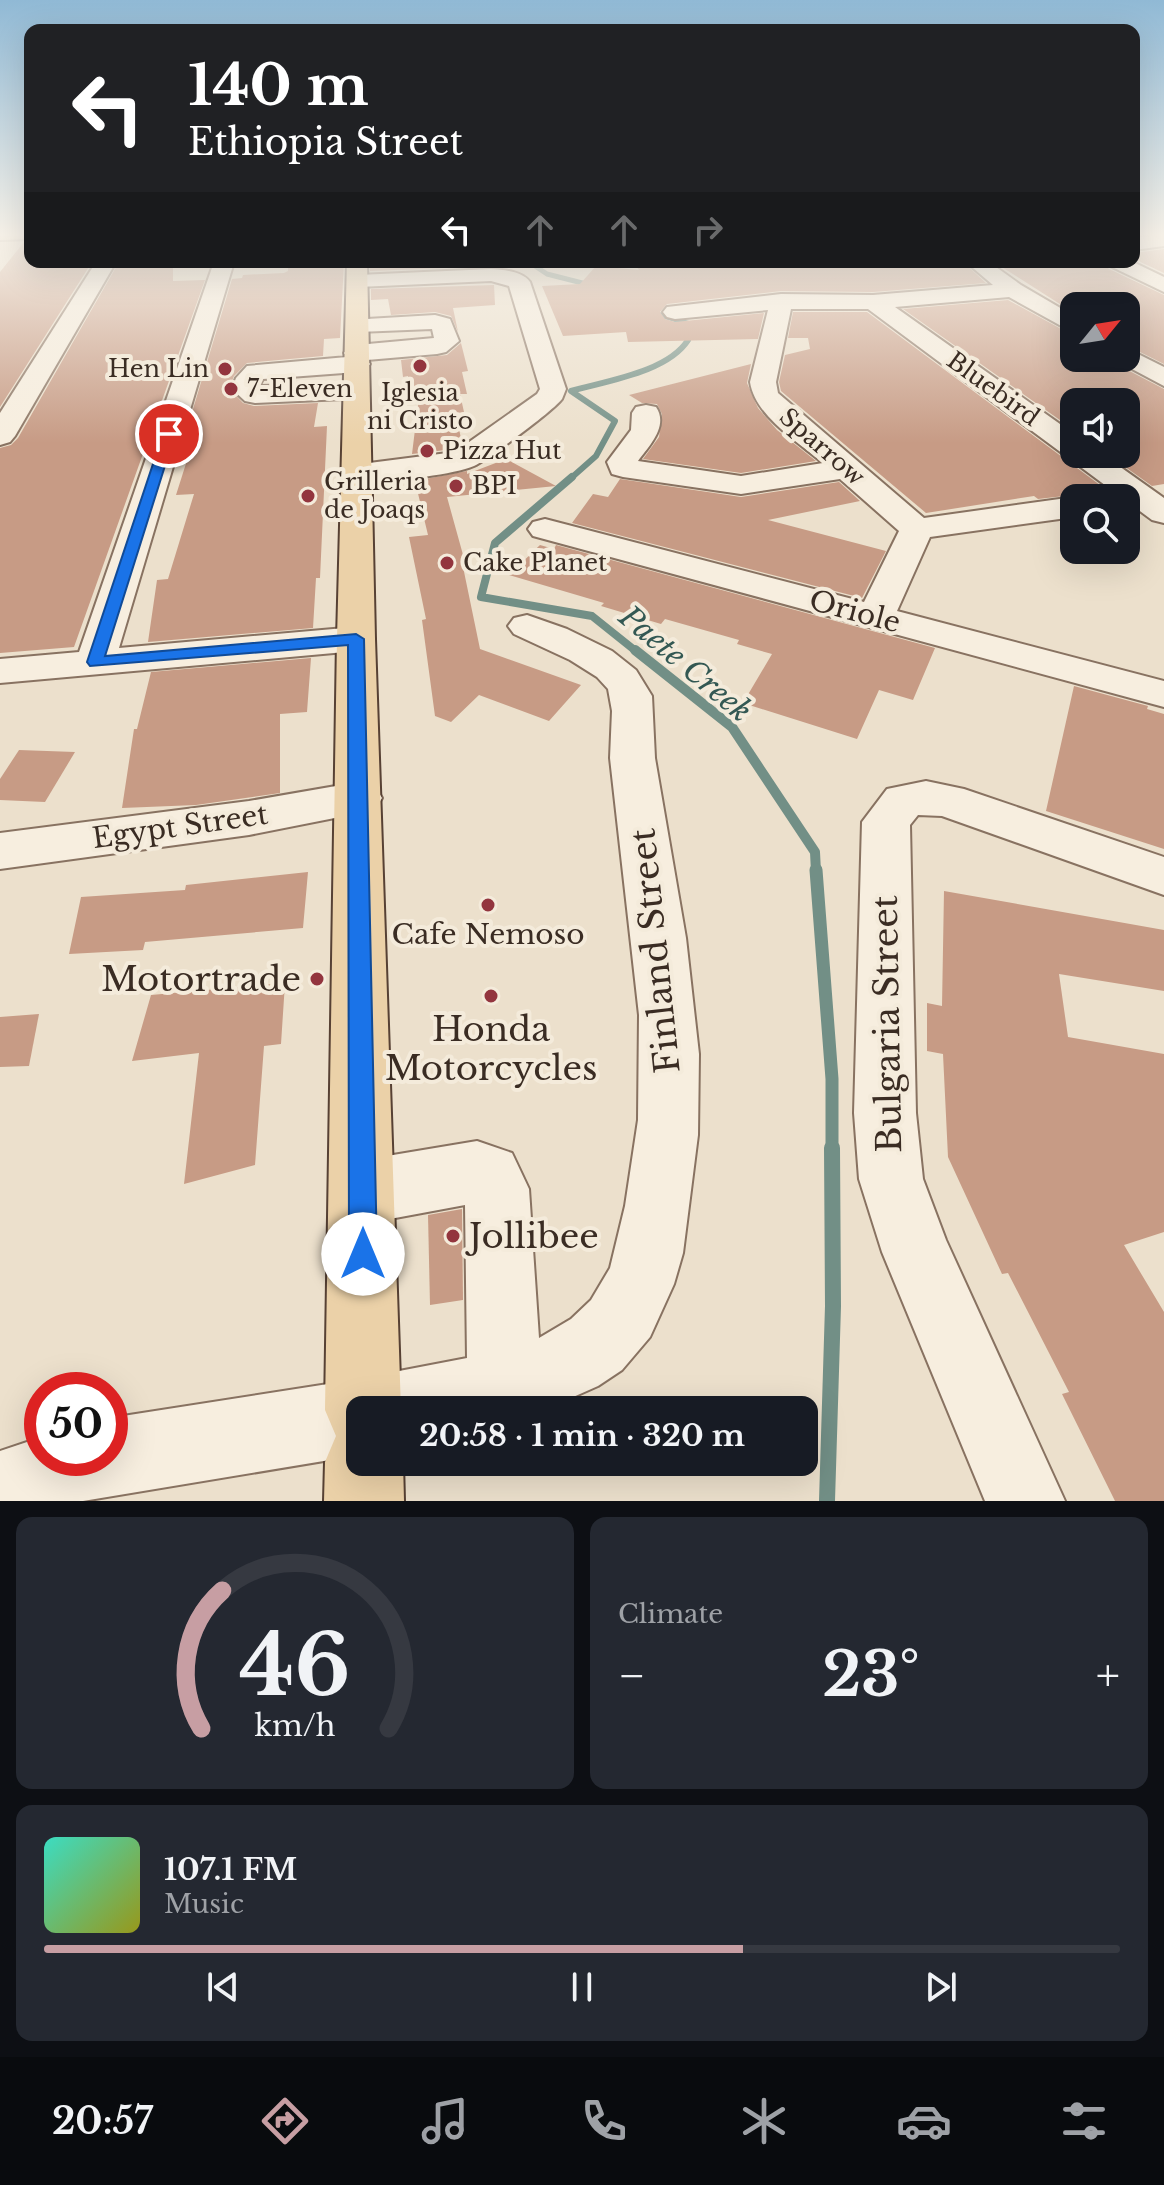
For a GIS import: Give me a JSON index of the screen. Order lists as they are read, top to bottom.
{
  "streets": {
    "street": [
      "Bluebird",
      "Sparrow",
      "Oriole",
      "Egypt Street",
      "Finland Street",
      "Bulgaria Street"
    ]
  },
  "water": ["Paete Creek"],
  "places": [
    "Iglesia ni Cristo",
    "Hen Lin",
    "7-Eleven",
    "Pizza Hut",
    "BPI",
    "Grilleria de Joaqs",
    "Cake Planet",
    "Cafe Nemoso",
    "Motortrade",
    "Honda Motorcycles",
    "Jollibee"
  ],
  "north": "top right",
  "page": {
    "turn": ["140 m", "Ethiopia Street"],
    "limit": "50",
    "trip": "20:58 · 1 min · 320 m",
    "tile": "Climate",
    "heat": ["−", "23°", "+"],
    "song": ["107.1 FM", "Music"],
    "tabs": "20:57",
    "gauge": ["46", "km/h"]
  }
}
